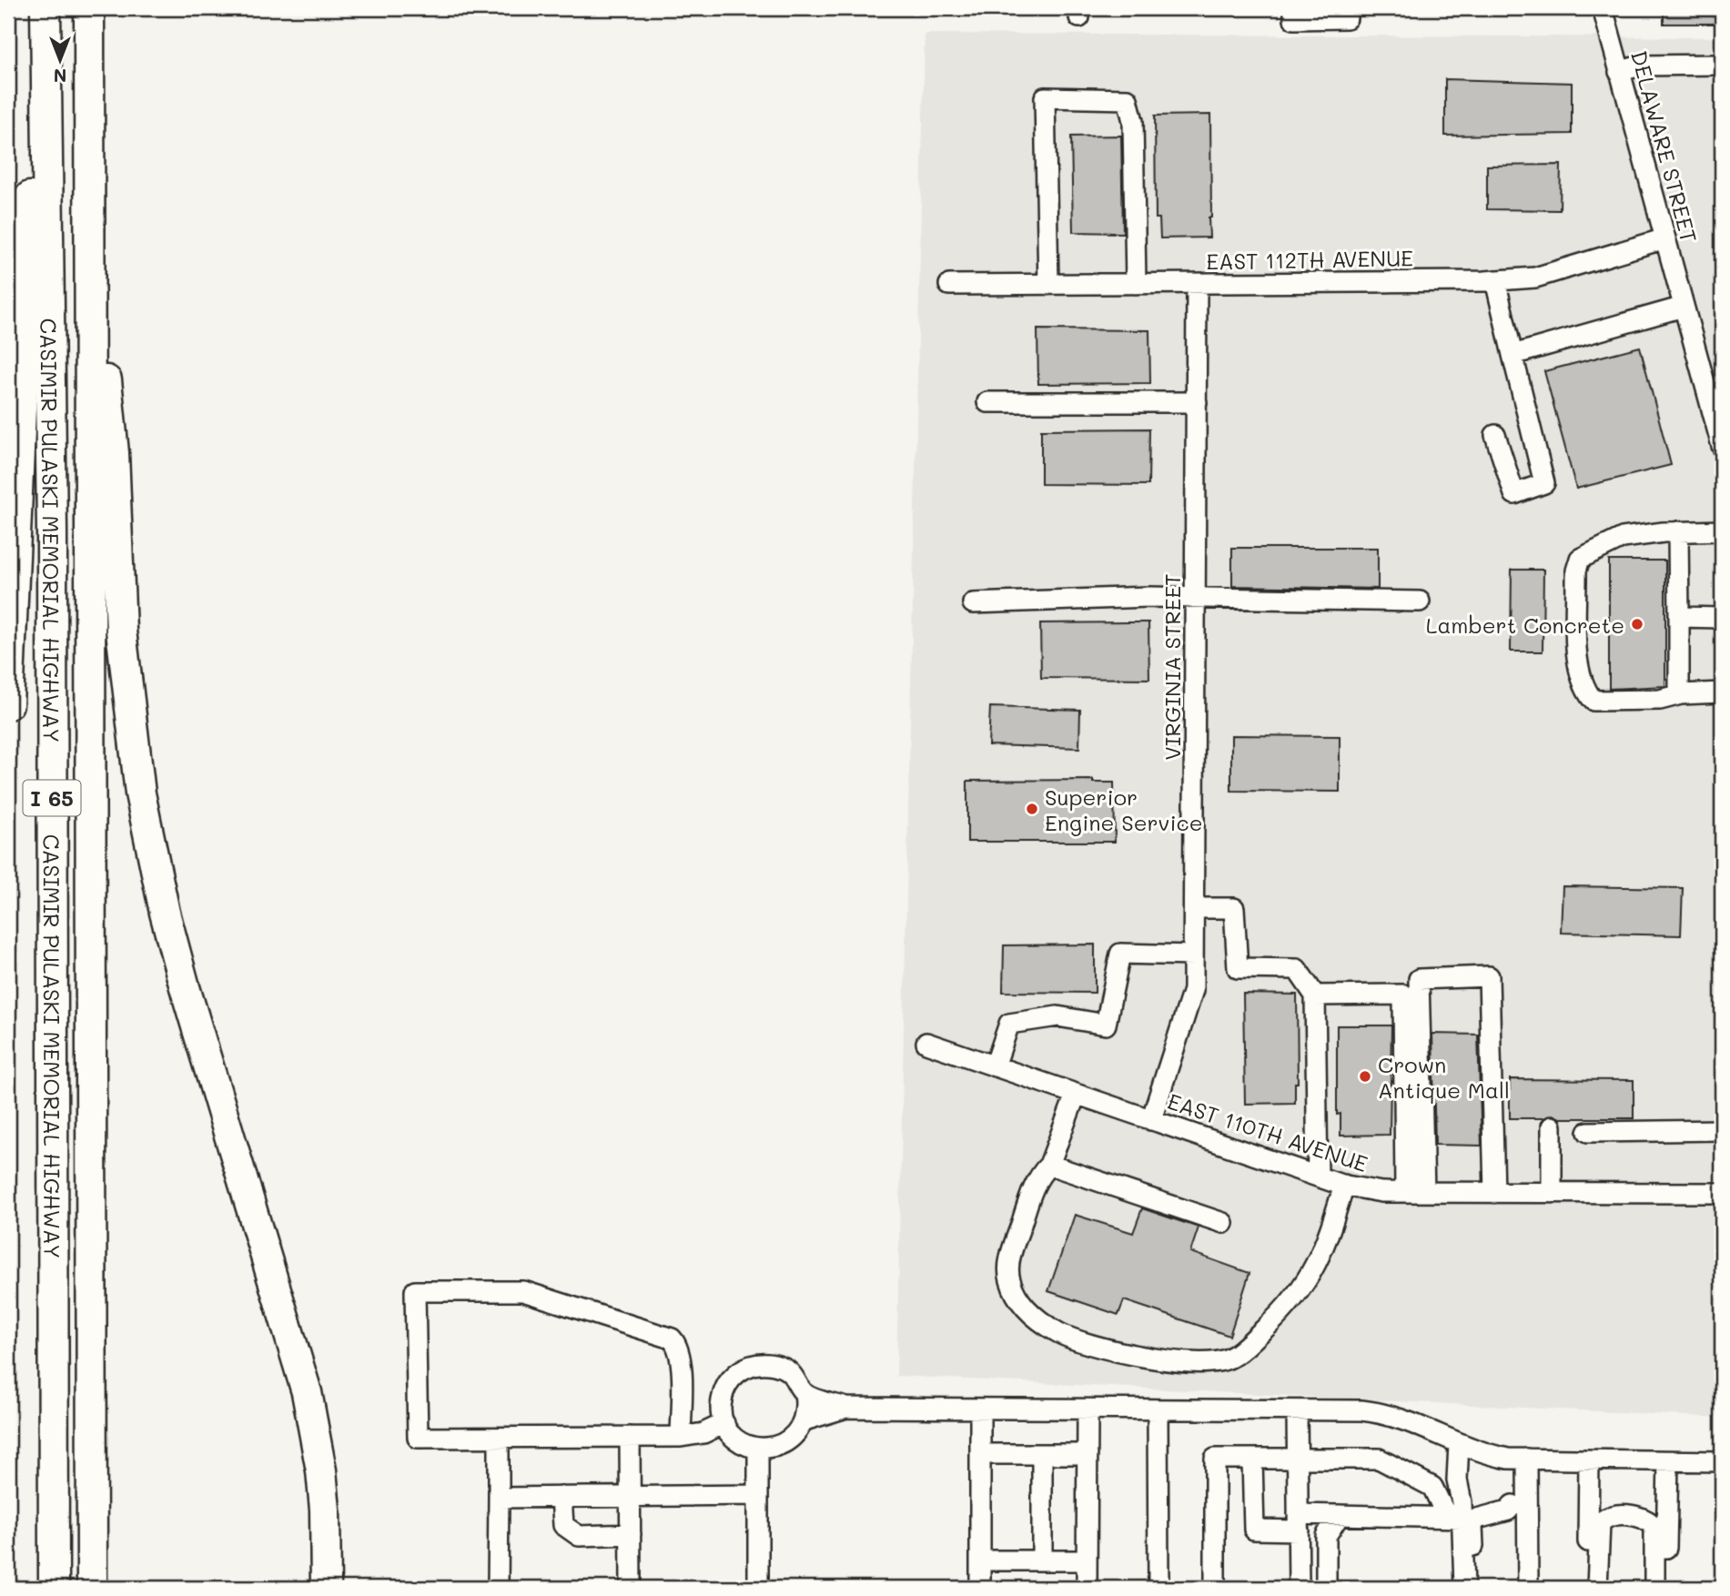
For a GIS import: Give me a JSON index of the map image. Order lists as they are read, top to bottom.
{
  "streets": {
    "highway": ["CASIMIR PULASKI MEMORIAL HIGHWAY", "I 65"],
    "street": [
      "DELAWARE STREET",
      "EAST 112TH AVENUE",
      "VIRGINIA STREET",
      "EAST 110TH AVENUE"
    ]
  },
  "crossings": [
    ["DELAWARE STREET", "EAST 112TH AVENUE"],
    ["EAST 112TH AVENUE", "VIRGINIA STREET"],
    ["VIRGINIA STREET", "EAST 110TH AVENUE"]
  ],
  "places": ["Lambert Concrete", "Superior Engine Service", "Crown Antique Mall"],
  "north": "bottom"
}
